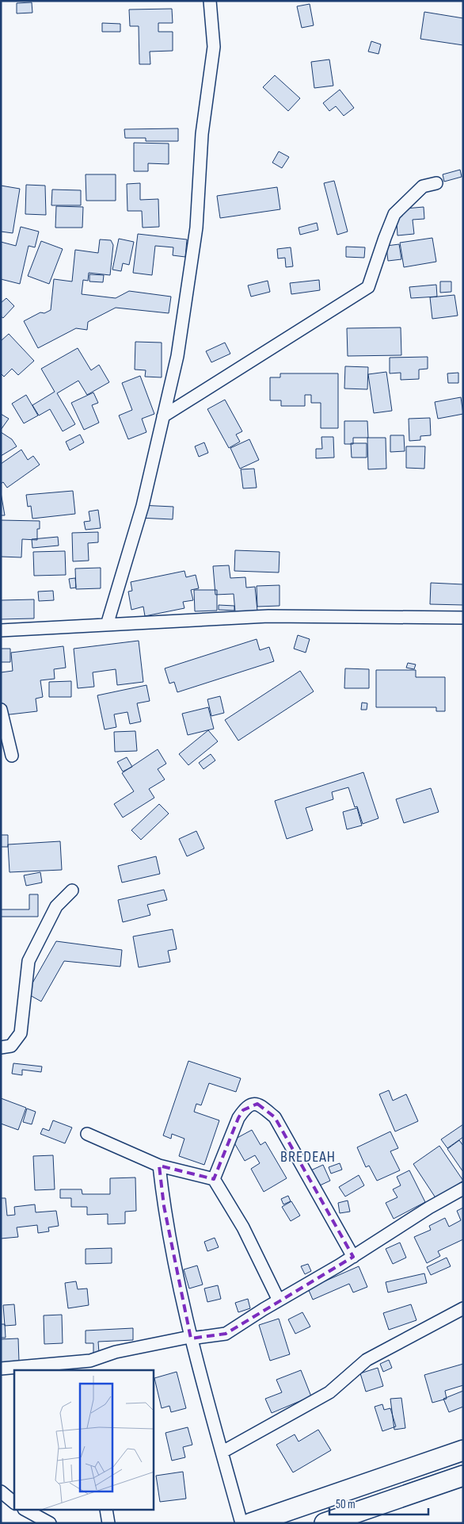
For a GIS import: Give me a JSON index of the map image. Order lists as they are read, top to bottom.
{
  "districts": ["BREDEAH"],
  "scale_bar": "50 m"
}
